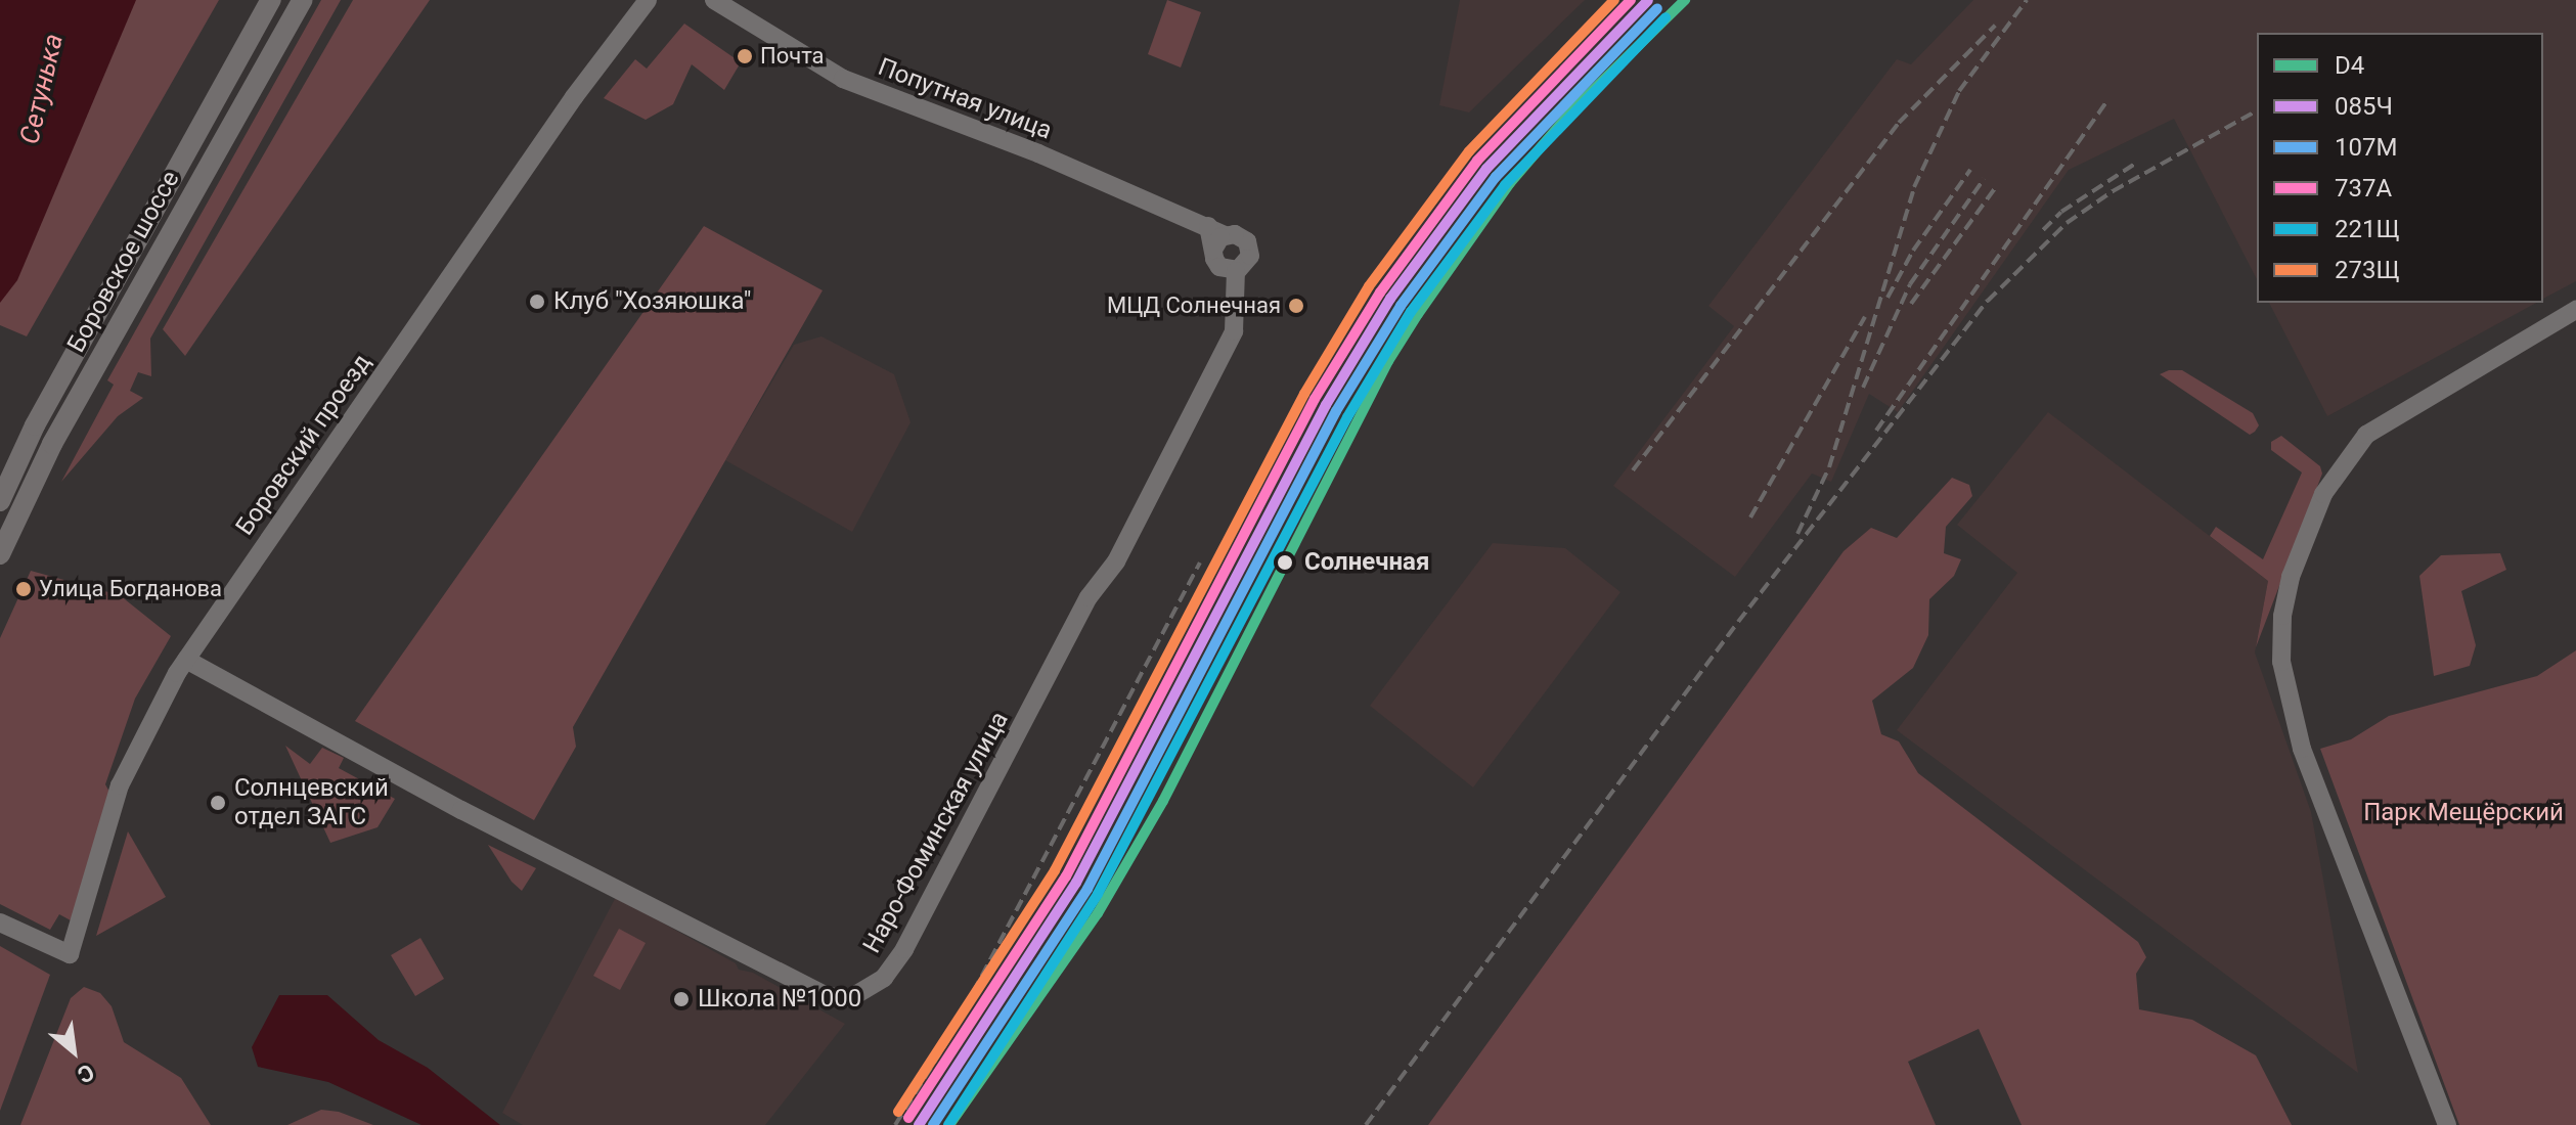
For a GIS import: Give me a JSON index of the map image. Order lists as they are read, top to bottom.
{
  "streets": {
    "main road": ["Боровское шоссе"],
    "street": ["Попутная улица", "Боровский проезд", "Наро-Фоминская улица"]
  },
  "crossings": [
    ["Попутная улица", "Наро-Фоминская улица"],
    ["Боровский проезд", "Наро-Фоминская улица"]
  ],
  "water": ["Сетунька"],
  "parks": ["Парк Мещёрский"],
  "places": [
    "Почта",
    "Клуб \"Хозяюшка\"",
    "МЦД Солнечная",
    "Солнечная",
    "Улица Богданова",
    "Солнцевский отдел ЗАГС",
    "Школа №1000"
  ],
  "lines": [
    "transit line D4",
    "transit line 085Ч",
    "transit line 737А",
    "transit line 273Щ",
    "transit line 107М",
    "transit line 221Щ"
  ],
  "legend": [
    "D4",
    "085Ч",
    "107М",
    "737А",
    "221Щ",
    "273Щ"
  ],
  "north": "bottom right"
}
